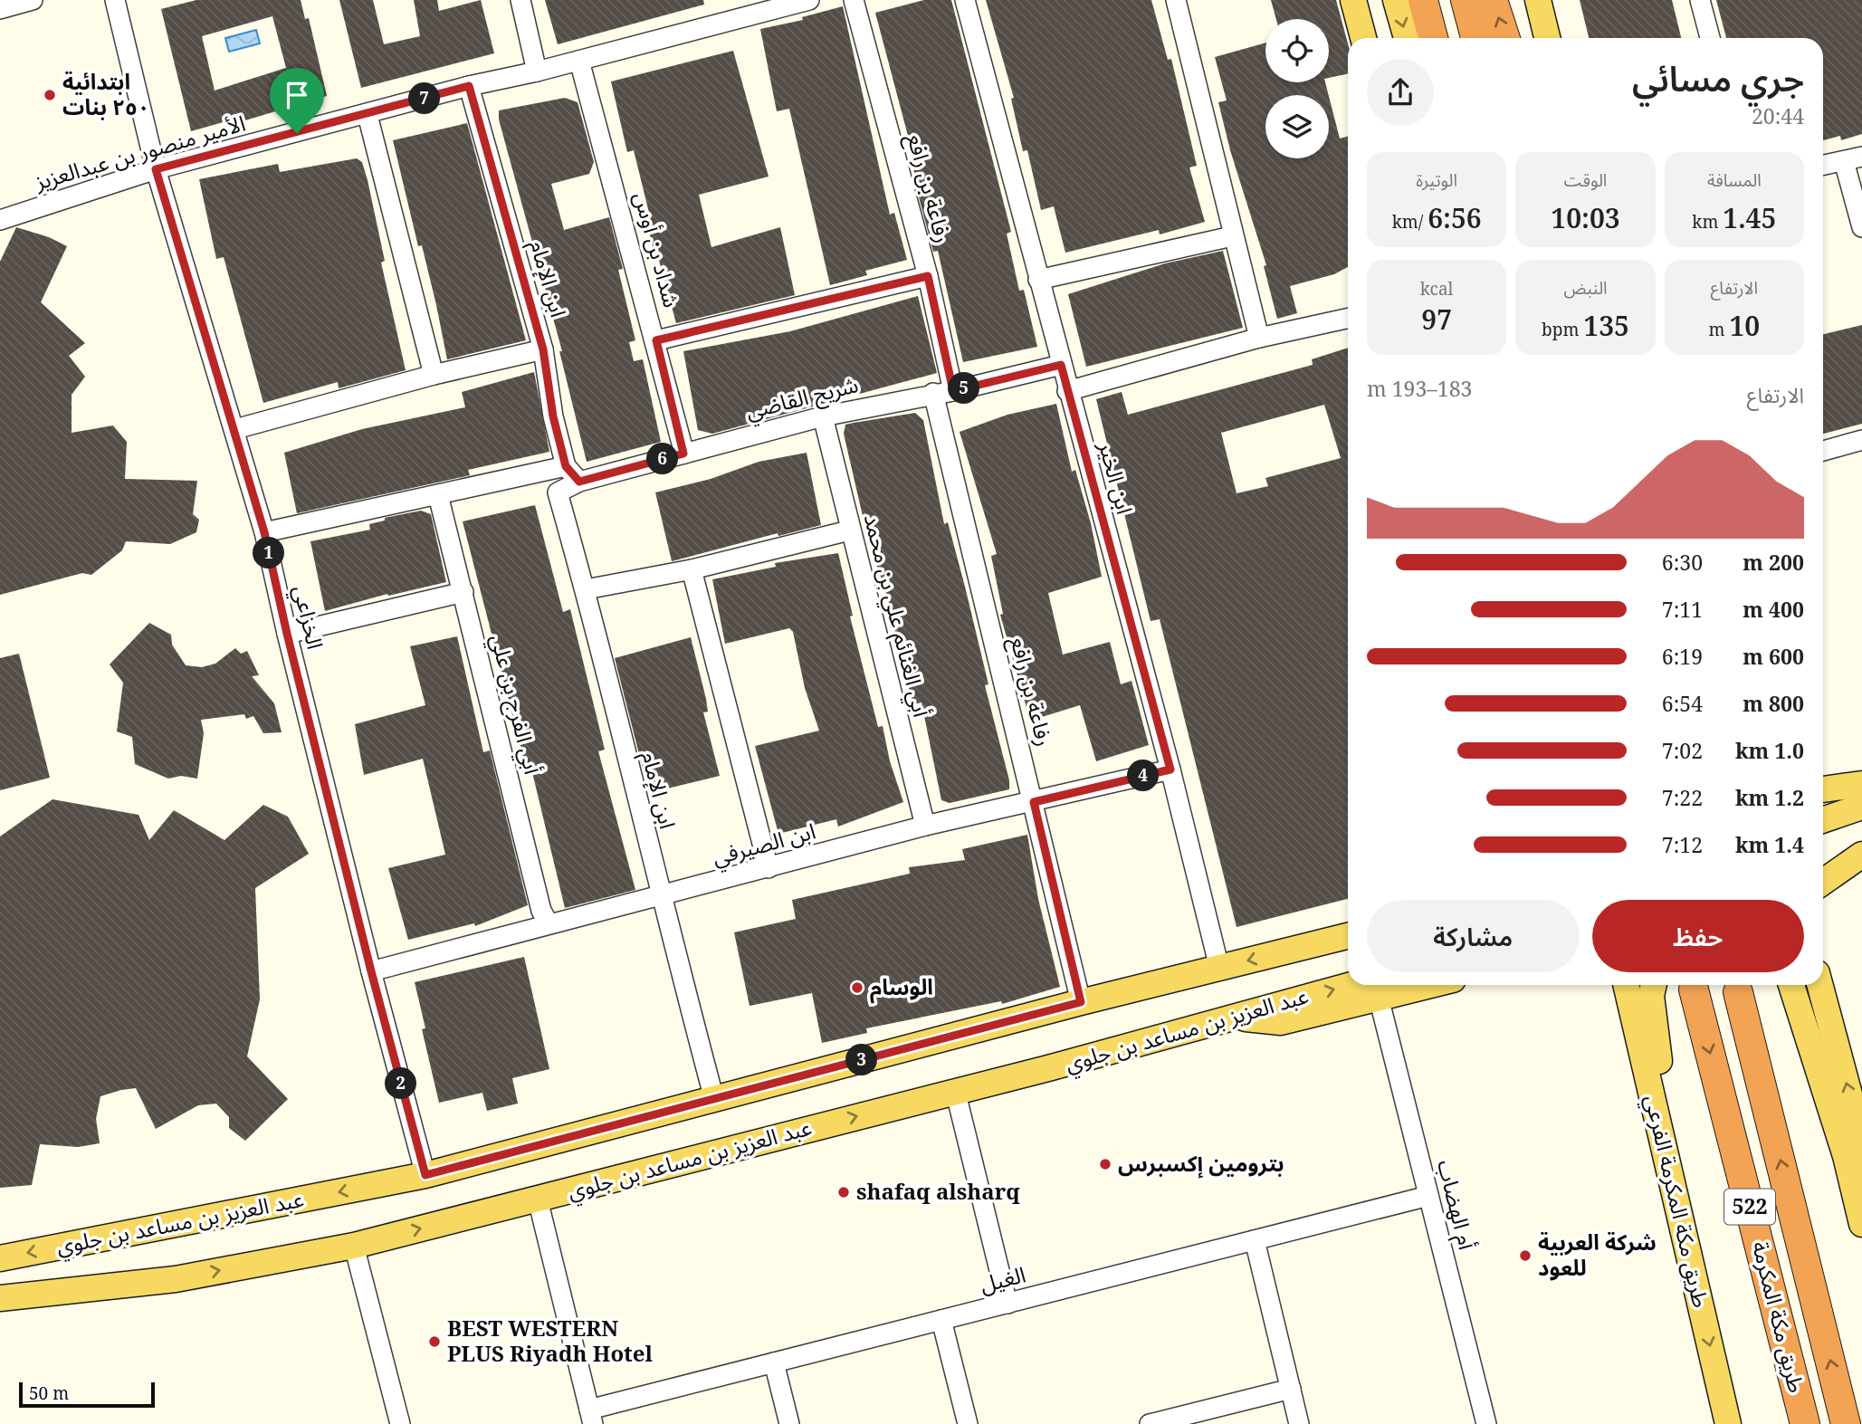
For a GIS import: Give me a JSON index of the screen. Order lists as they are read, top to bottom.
{
  "streets": {
    "highway": ["522", "طريق مكة المكرمة"],
    "main road": ["عبد العزيز بن مساعد بن جلوي", "طريق مكة المكرمة الفرعي"],
    "street": [
      "الأمير منصور بن عبدالعزيز",
      "رفاعة بن رافع",
      "شداد بن أوس",
      "ابن الإمام",
      "شريح القاضي",
      "ابن الخير",
      "أبي الغنائم علي بن محمد",
      "الخزاعي",
      "أبي الفرج بن علي",
      "ابن الصيرفي",
      "أم الهضاب",
      "الغيل"
    ]
  },
  "crossings": [
    ["الأمير منصور بن عبدالعزيز", "شداد بن أوس"],
    ["الأمير منصور بن عبدالعزيز", "ابن الإمام"],
    ["الأمير منصور بن عبدالعزيز", "الخزاعي"],
    ["رفاعة بن رافع", "شريح القاضي"],
    ["رفاعة بن رافع", "ابن الصيرفي"],
    ["رفاعة بن رافع", "عبد العزيز بن مساعد بن جلوي"],
    ["شداد بن أوس", "شريح القاضي"],
    ["ابن الإمام", "شريح القاضي"],
    ["ابن الإمام", "ابن الصيرفي"],
    ["ابن الإمام", "عبد العزيز بن مساعد بن جلوي"],
    ["شريح القاضي", "ابن الخير"],
    ["شريح القاضي", "أبي الغنائم علي بن محمد"],
    ["ابن الخير", "ابن الصيرفي"],
    ["ابن الخير", "عبد العزيز بن مساعد بن جلوي"],
    ["أبي الغنائم علي بن محمد", "ابن الصيرفي"],
    ["الخزاعي", "ابن الصيرفي"],
    ["الخزاعي", "عبد العزيز بن مساعد بن جلوي"],
    ["أبي الفرج بن علي", "ابن الصيرفي"],
    ["عبد العزيز بن مساعد بن جلوي", "أم الهضاب"],
    ["أم الهضاب", "الغيل"]
  ],
  "places": [
    "ابتدائية ٢٥٠ بنات",
    "الوسام",
    "بترومين إكسبرس",
    "shafaq alsharq",
    "شركة العربية للعود",
    "BEST WESTERN PLUS Riyadh Hotel"
  ],
  "scale_bar": "50 m",
  "page": {
    "heading": ["جري مسائي", "20:44"],
    "pins": [
      "7",
      "5",
      "6",
      "1",
      "4",
      "3",
      "2"
    ],
    "stats": [
      ["المسافة", "1.45 km"],
      ["الوقت", "10:03"],
      ["الوتيرة", "6:56 /km"],
      ["الارتفاع", "10 m"],
      ["النبض", "135 bpm"],
      ["kcal", "97"]
    ],
    "chart": ["الارتفاع", "183–193 m"],
    "list": [
      {
        "name": "200 m",
        "note": "6:30"
      },
      {
        "name": "400 m",
        "note": "7:11"
      },
      {
        "name": "600 m",
        "note": "6:19"
      },
      {
        "name": "800 m",
        "note": "6:54"
      },
      {
        "name": "1.0 km",
        "note": "7:02"
      },
      {
        "name": "1.2 km",
        "note": "7:22"
      },
      {
        "name": "1.4 km",
        "note": "7:12"
      }
    ],
    "buttons": ["حفظ", "مشاركة"],
    "scale": "50 m"
  }
}
